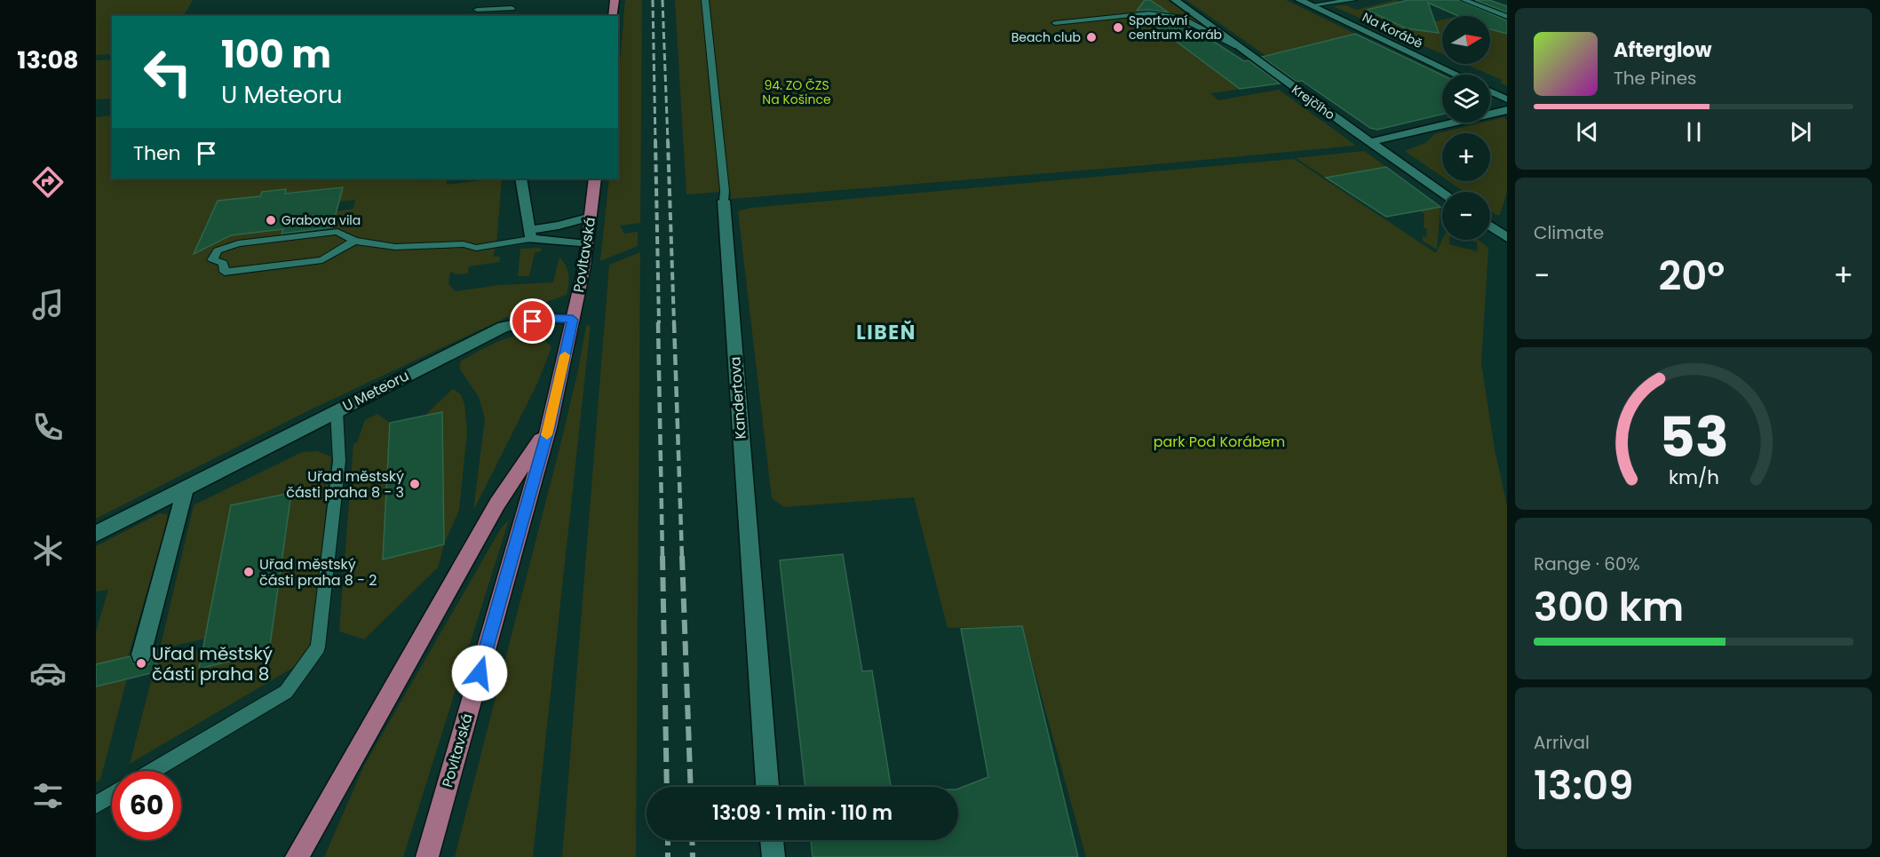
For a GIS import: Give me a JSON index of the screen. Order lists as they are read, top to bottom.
{
  "streets": {
    "main road": ["Povltavská"],
    "street": [
      "Na Korábě",
      "Krejčího",
      "U Meteoru",
      "Kandertova"
    ]
  },
  "crossings": [
    ["Povltavská", "U Meteoru"]
  ],
  "districts": ["LIBEŇ"],
  "parks": ["94. ZO ČZS Na Košince", "park Pod Korábem"],
  "places": [
    "Sportovní centrum Koráb",
    "Beach club",
    "Grabova vila",
    "Uřad městský části praha 8 - 3",
    "Uřad městský části praha 8 - 2",
    "Uřad městský části praha 8"
  ],
  "north": "right",
  "page": {
    "tabs": "13:08",
    "map_buttons": ["+", "−"],
    "turn": ["100 m", "U Meteoru"],
    "song": ["Afterglow", "The Pines"],
    "then": "Then",
    "tile": [
      "Climate",
      ["Range · 60%", "300 km"],
      ["Arrival", "13:09"]
    ],
    "heat": ["−", "20°", "+"],
    "limit": "60",
    "trip": "13:09 · 1 min · 110 m",
    "gauge": ["53", "km/h"]
  }
}
